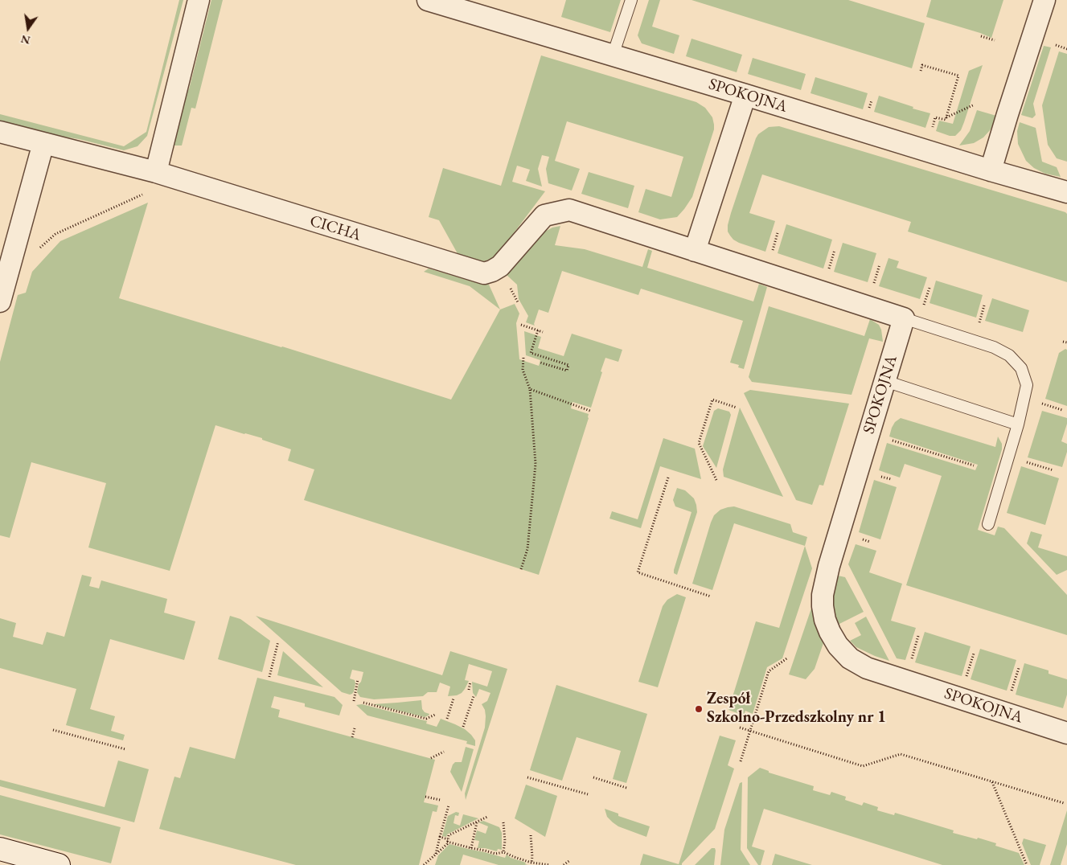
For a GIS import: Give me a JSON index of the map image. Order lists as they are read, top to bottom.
{
  "streets": {
    "street": ["SPOKOJNA", "CICHA"]
  },
  "places": ["Zespół Szkolno-Przedszkolny nr 1"],
  "north": "bottom"
}
